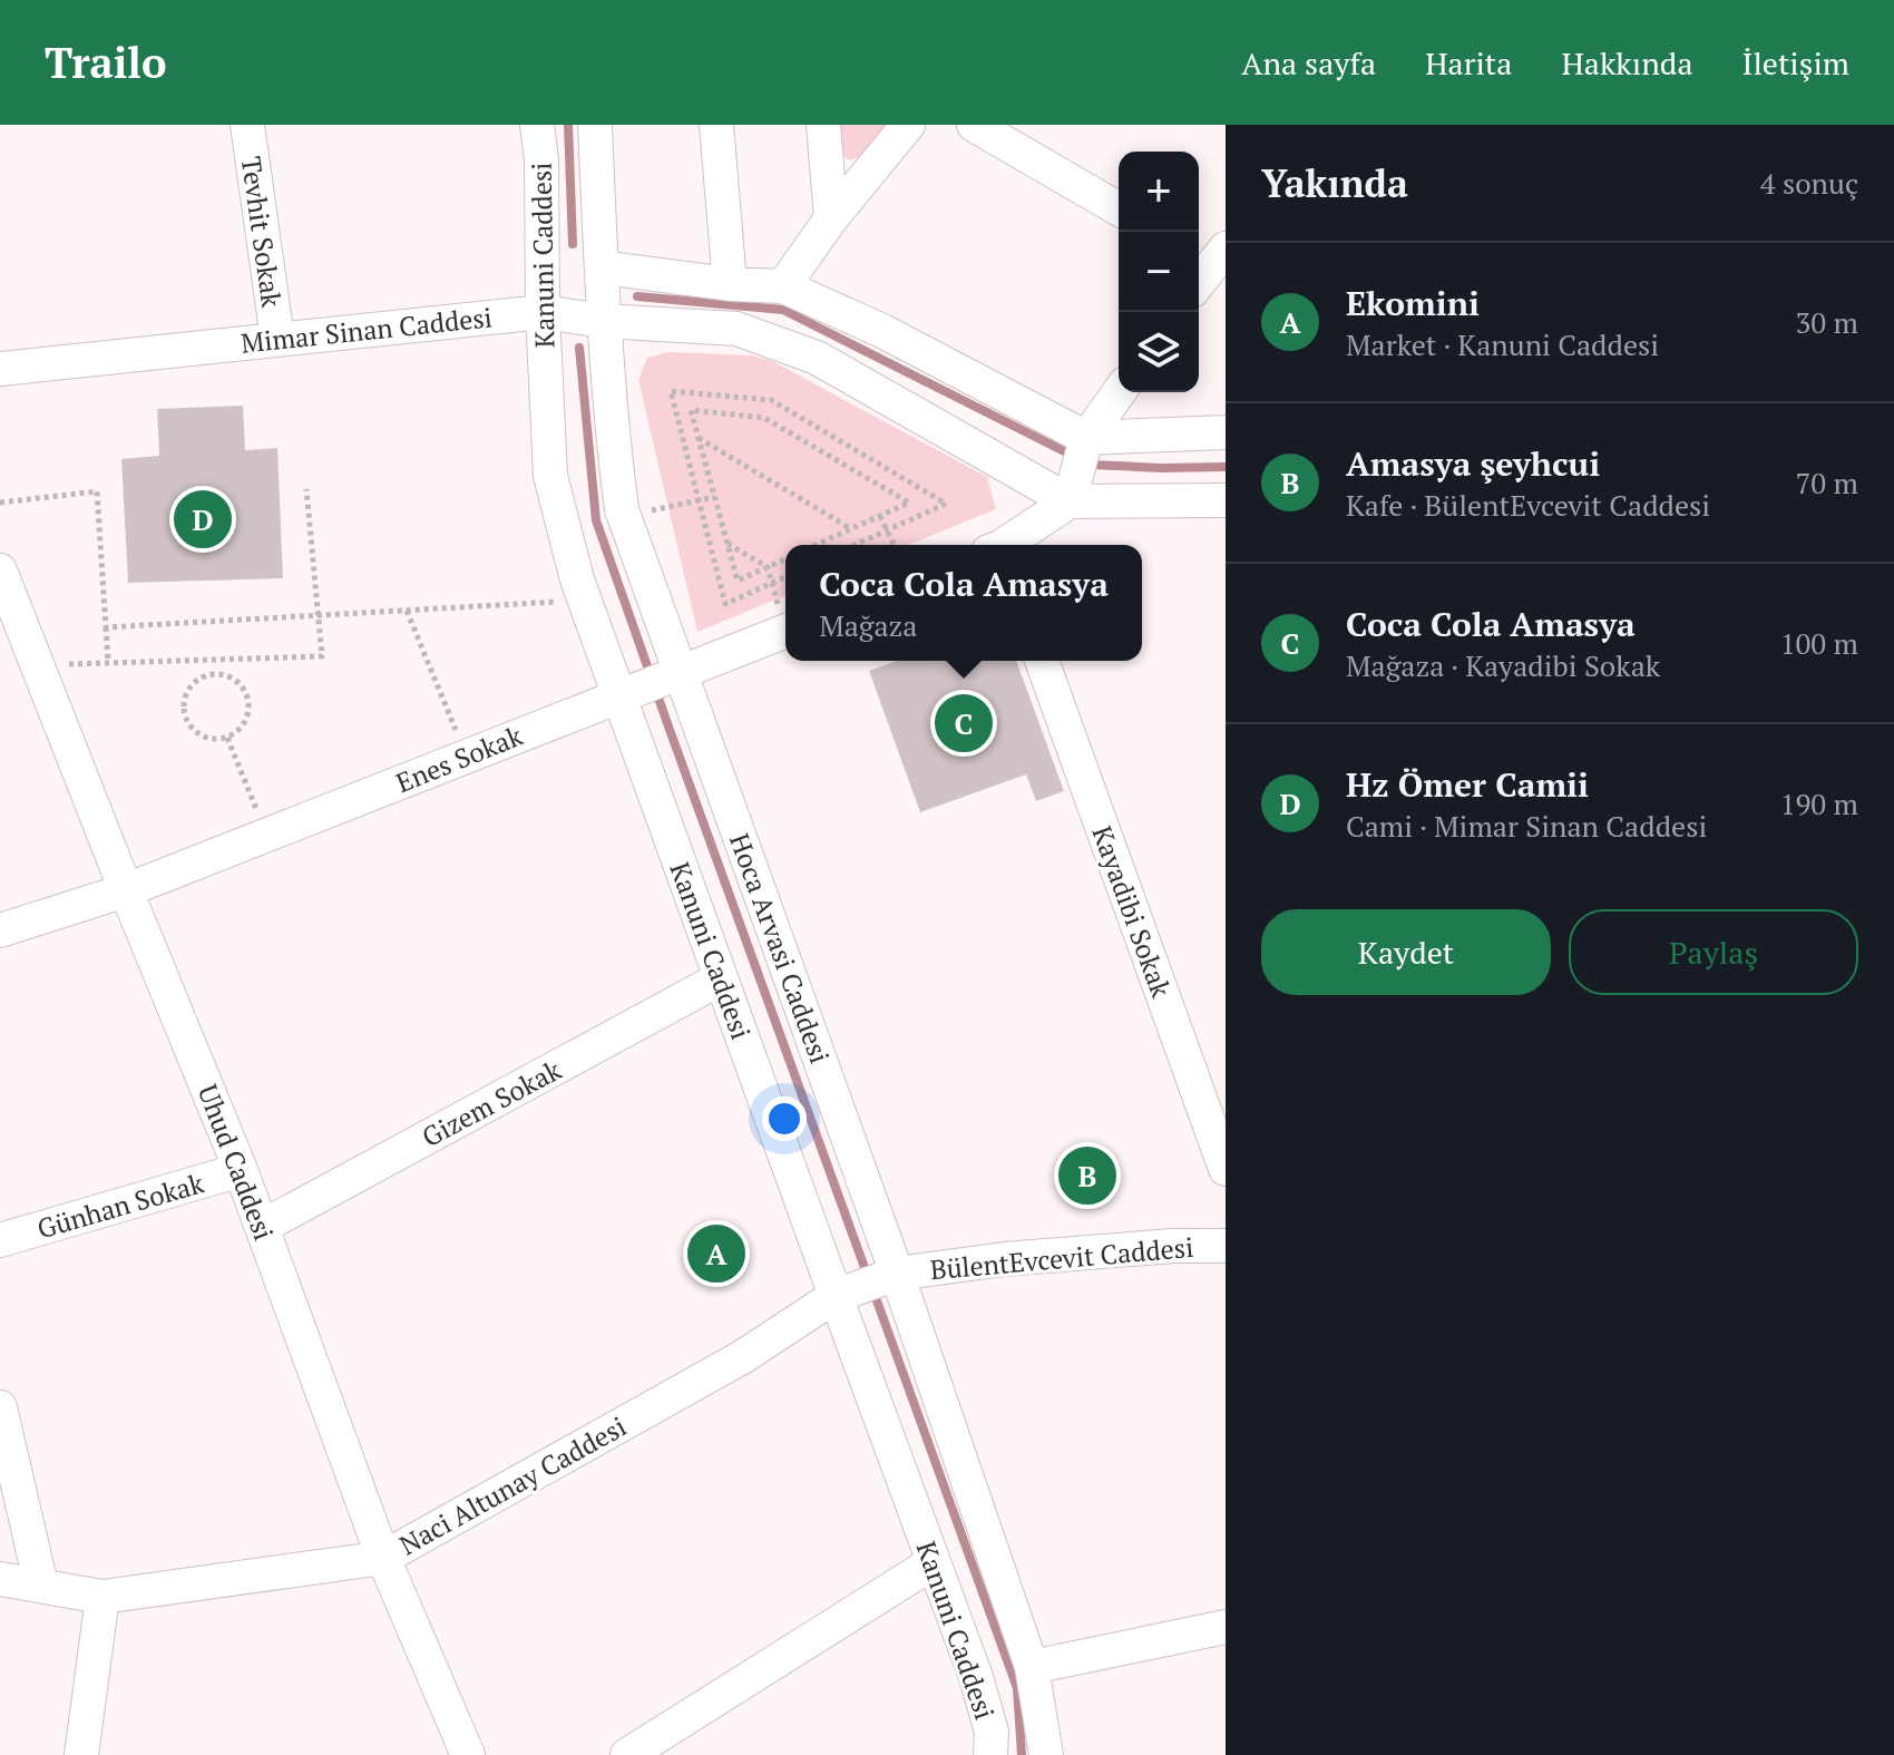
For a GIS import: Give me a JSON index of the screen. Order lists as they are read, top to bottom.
{
  "streets": {
    "street": [
      "Tevhit Sokak",
      "Kanuni Caddesi",
      "Mimar Sinan Caddesi",
      "Enes Sokak",
      "Kayadibi Sokak",
      "Hoca Arvasi Caddesi",
      "Gizem Sokak",
      "Uhud Caddesi",
      "Günhan Sokak",
      "BülentEvcevit Caddesi",
      "Naci Altunay Caddesi"
    ]
  },
  "crossings": [
    ["Tevhit Sokak", "Mimar Sinan Caddesi"],
    ["Kanuni Caddesi", "Mimar Sinan Caddesi"],
    ["Kanuni Caddesi", "Enes Sokak"],
    ["Kanuni Caddesi", "Gizem Sokak"],
    ["Kanuni Caddesi", "BülentEvcevit Caddesi"],
    ["Kanuni Caddesi", "Naci Altunay Caddesi"],
    ["Mimar Sinan Caddesi", "Hoca Arvasi Caddesi"],
    ["Enes Sokak", "Hoca Arvasi Caddesi"],
    ["Enes Sokak", "Uhud Caddesi"],
    ["Hoca Arvasi Caddesi", "BülentEvcevit Caddesi"],
    ["Gizem Sokak", "Uhud Caddesi"],
    ["Uhud Caddesi", "Günhan Sokak"],
    ["Uhud Caddesi", "Naci Altunay Caddesi"],
    ["BülentEvcevit Caddesi", "Naci Altunay Caddesi"]
  ],
  "page": {
    "header": "Trailo",
    "nav": [
      "Ana sayfa",
      "Harita",
      "Hakkında",
      "İletişim"
    ],
    "heading": ["Yakında", "4 sonuç"],
    "map_buttons": ["+", "−"],
    "list": [
      {
        "mark": "A",
        "name": "Ekomini",
        "note": "Market · Kanuni Caddesi",
        "value": "30 m"
      },
      {
        "mark": "B",
        "name": "Amasya şeyhcui",
        "note": "Kafe · BülentEvcevit Caddesi",
        "value": "70 m"
      },
      {
        "mark": "C",
        "name": "Coca Cola Amasya",
        "note": "Mağaza · Kayadibi Sokak",
        "value": "100 m"
      },
      {
        "mark": "D",
        "name": "Hz Ömer Camii",
        "note": "Cami · Mimar Sinan Caddesi",
        "value": "190 m"
      }
    ],
    "pins": [
      "D",
      "C",
      "B",
      "A"
    ],
    "popup": ["Coca Cola Amasya", "Mağaza"],
    "buttons": ["Kaydet", "Paylaş"]
  }
}
